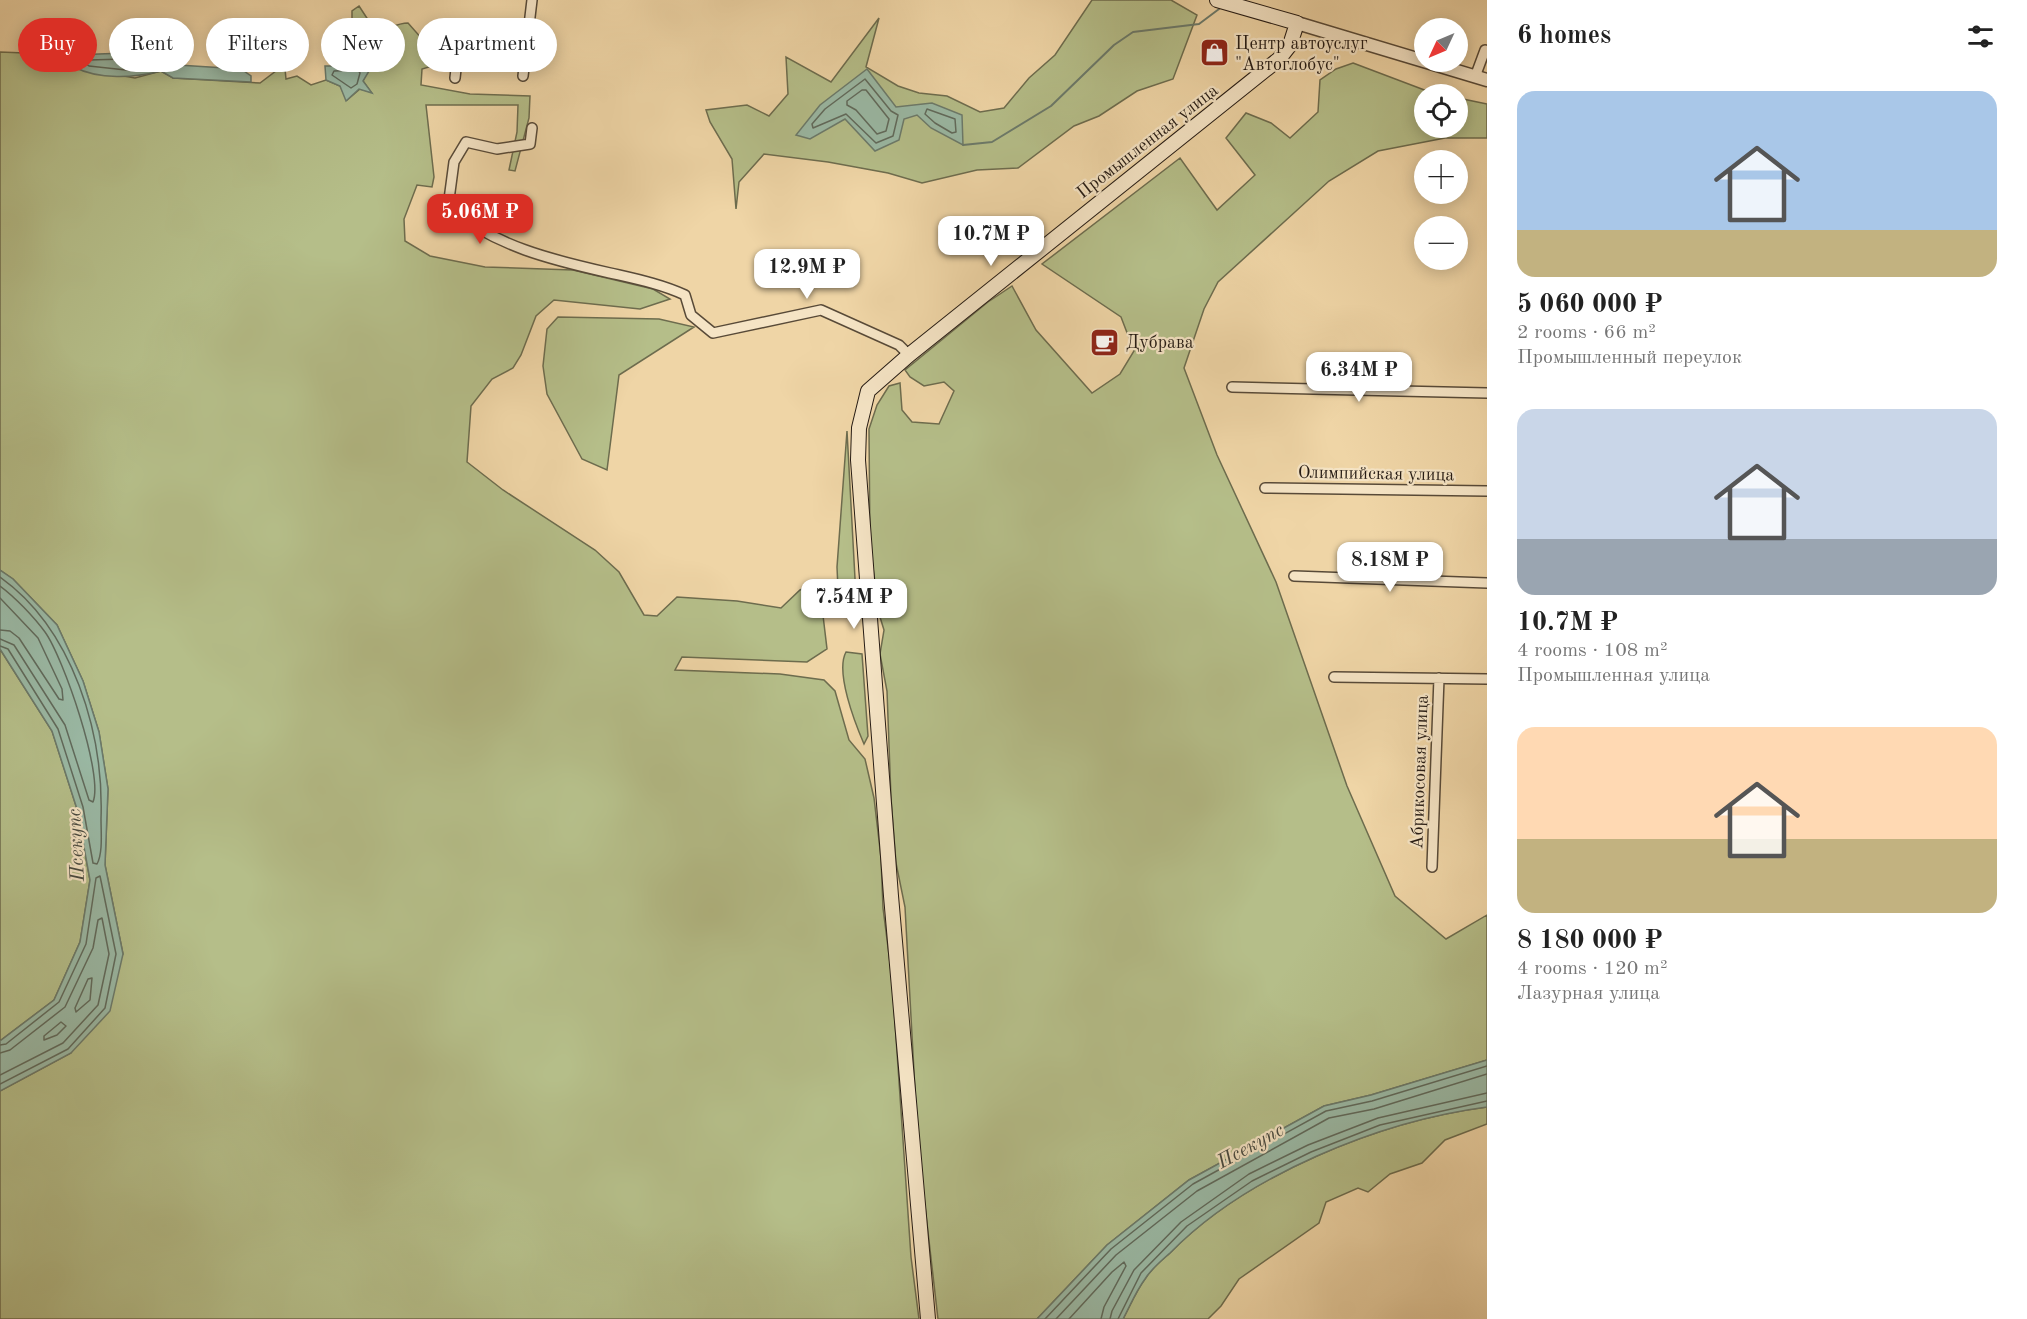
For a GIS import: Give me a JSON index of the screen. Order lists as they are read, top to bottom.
{
  "streets": {
    "main road": ["Промышленная улица"],
    "street": ["Олимпийская улица", "Абрикосовая улица"]
  },
  "water": ["Псекупс"],
  "places": {
    "shop": ["Центр автоуслуг \"Автоглобус\""],
    "cafe": ["Дубрава"]
  },
  "north": "bottom left",
  "page": {
    "heading": "6 homes",
    "map_buttons": ["+", "−"],
    "chip": [
      "Buy",
      "Rent",
      "Filters",
      "New",
      "Apartment"
    ],
    "list": [
      {
        "name": "5 060 000 ₽",
        "note": "2 rooms · 66 m² · Промышленный переулок"
      },
      {
        "name": "10.7M ₽",
        "note": "4 rooms · 108 m² · Промышленная улица"
      },
      {
        "name": "8 180 000 ₽",
        "note": "4 rooms · 120 m² · Лазурная улица"
      }
    ],
    "price": [
      "5.06M ₽",
      "10.7M ₽",
      "12.9M ₽",
      "6.34M ₽",
      "8.18M ₽",
      "7.54M ₽"
    ]
  }
}
